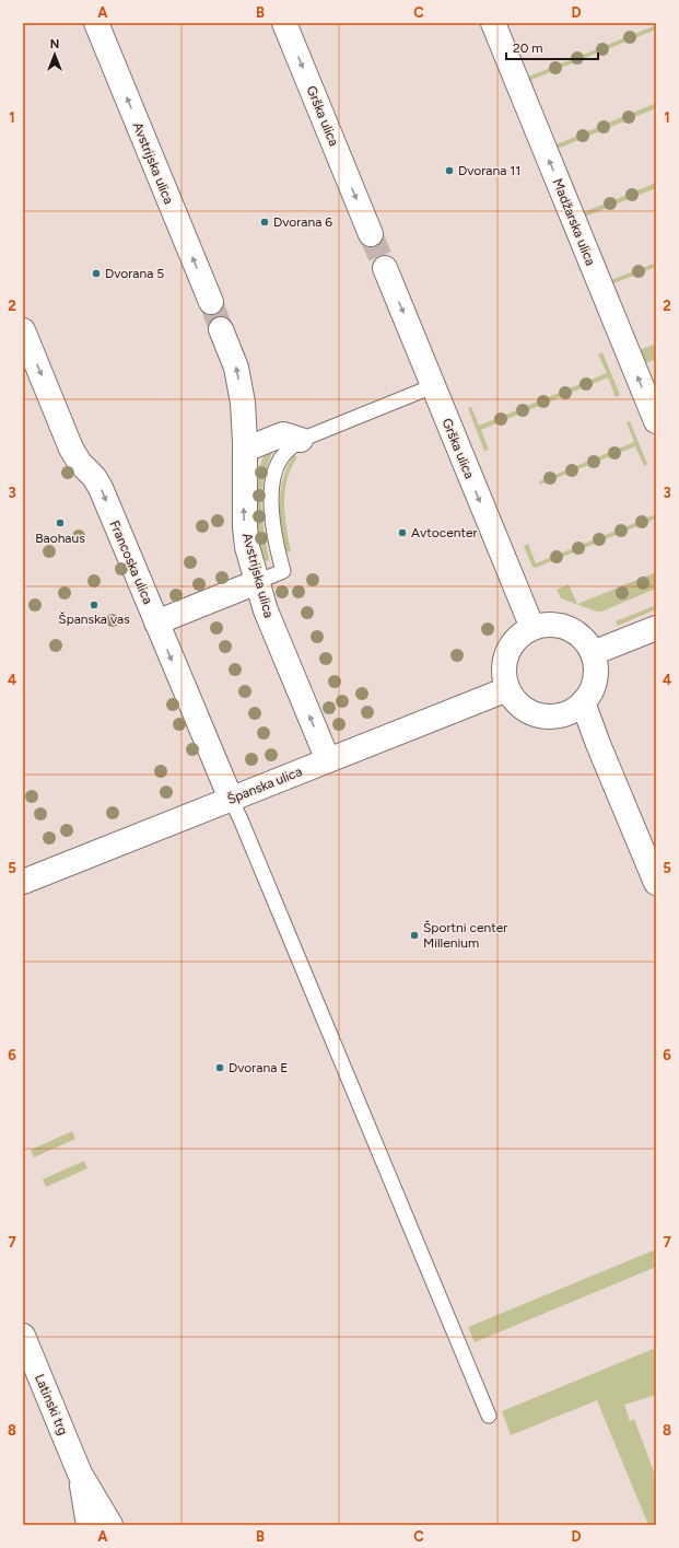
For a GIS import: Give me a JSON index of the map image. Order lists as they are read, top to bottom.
{
  "streets": {
    "street": [
      "Grška ulica",
      "Avstrijska ulica",
      "Madžarska ulica",
      "Francoska ulica",
      "Španska ulica",
      "Latinski trg"
    ]
  },
  "crossings": [
    ["Grška ulica", "Španska ulica"],
    ["Avstrijska ulica", "Španska ulica"],
    ["Francoska ulica", "Španska ulica"]
  ],
  "one_way": [
    "Grška ulica",
    "Avstrijska ulica",
    "Madžarska ulica",
    "Francoska ulica"
  ],
  "places": [
    "Dvorana 11",
    "Dvorana 6",
    "Dvorana 5",
    "Baohaus",
    "Avtocenter",
    "Španska vas",
    "Športni center Millenium",
    "Dvorana E"
  ],
  "scale_bar": "20 m",
  "north": "top",
  "grid": {
    "columns": [
      "A",
      "B",
      "C",
      "D"
    ],
    "rows": [
      "1",
      "2",
      "3",
      "4",
      "5",
      "6",
      "7",
      "8"
    ]
  }
}
